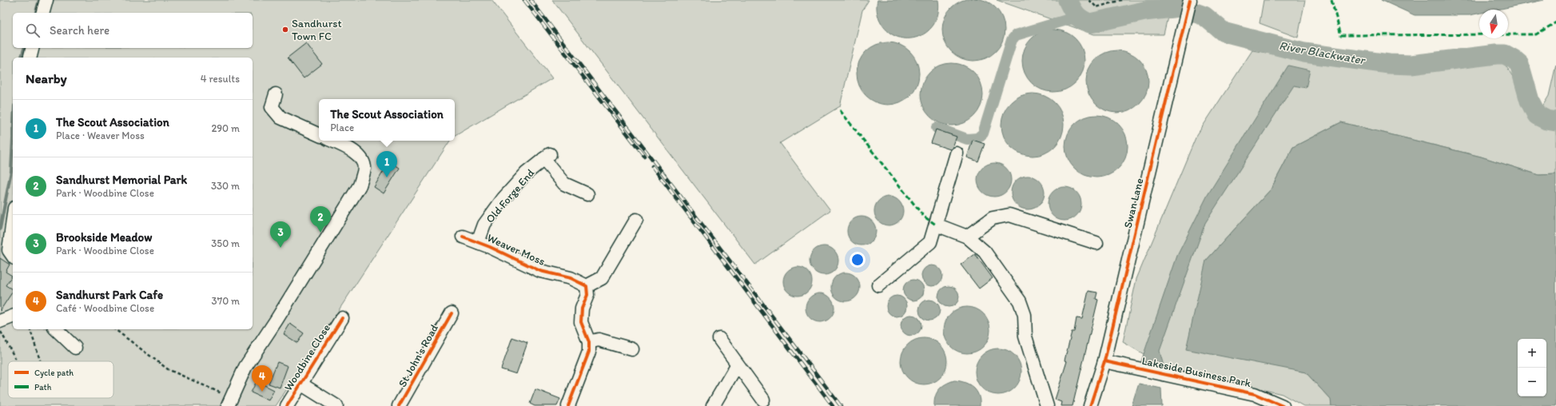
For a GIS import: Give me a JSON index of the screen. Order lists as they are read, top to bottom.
{
  "streets": {
    "street": [
      "Old Forge End",
      "Swan Lane",
      "Weaver Moss",
      "St John's Road",
      "Woodbine Close",
      "Lakeside Business Park"
    ]
  },
  "crossings": [
    ["Old Forge End", "Weaver Moss"],
    ["Swan Lane", "Lakeside Business Park"]
  ],
  "water": ["River Blackwater"],
  "places": ["Sandhurst Town FC"],
  "legend": ["Cycle path", "Path"],
  "north": "bottom",
  "page": {
    "search": "Search here",
    "heading": ["Nearby", "4 results"],
    "popup": ["The Scout Association", "Place"],
    "list": [
      {
        "mark": "1",
        "name": "The Scout Association",
        "note": "Place · Weaver Moss",
        "value": "290 m"
      },
      {
        "mark": "2",
        "name": "Sandhurst Memorial Park",
        "note": "Park · Woodbine Close",
        "value": "330 m"
      },
      {
        "mark": "3",
        "name": "Brookside Meadow",
        "note": "Park · Woodbine Close",
        "value": "350 m"
      },
      {
        "mark": "4",
        "name": "Sandhurst Park Cafe",
        "note": "Café · Woodbine Close",
        "value": "370 m"
      }
    ],
    "pins": [
      "1",
      "2",
      "3",
      "4"
    ],
    "map_buttons": ["+", "−"]
  }
}
